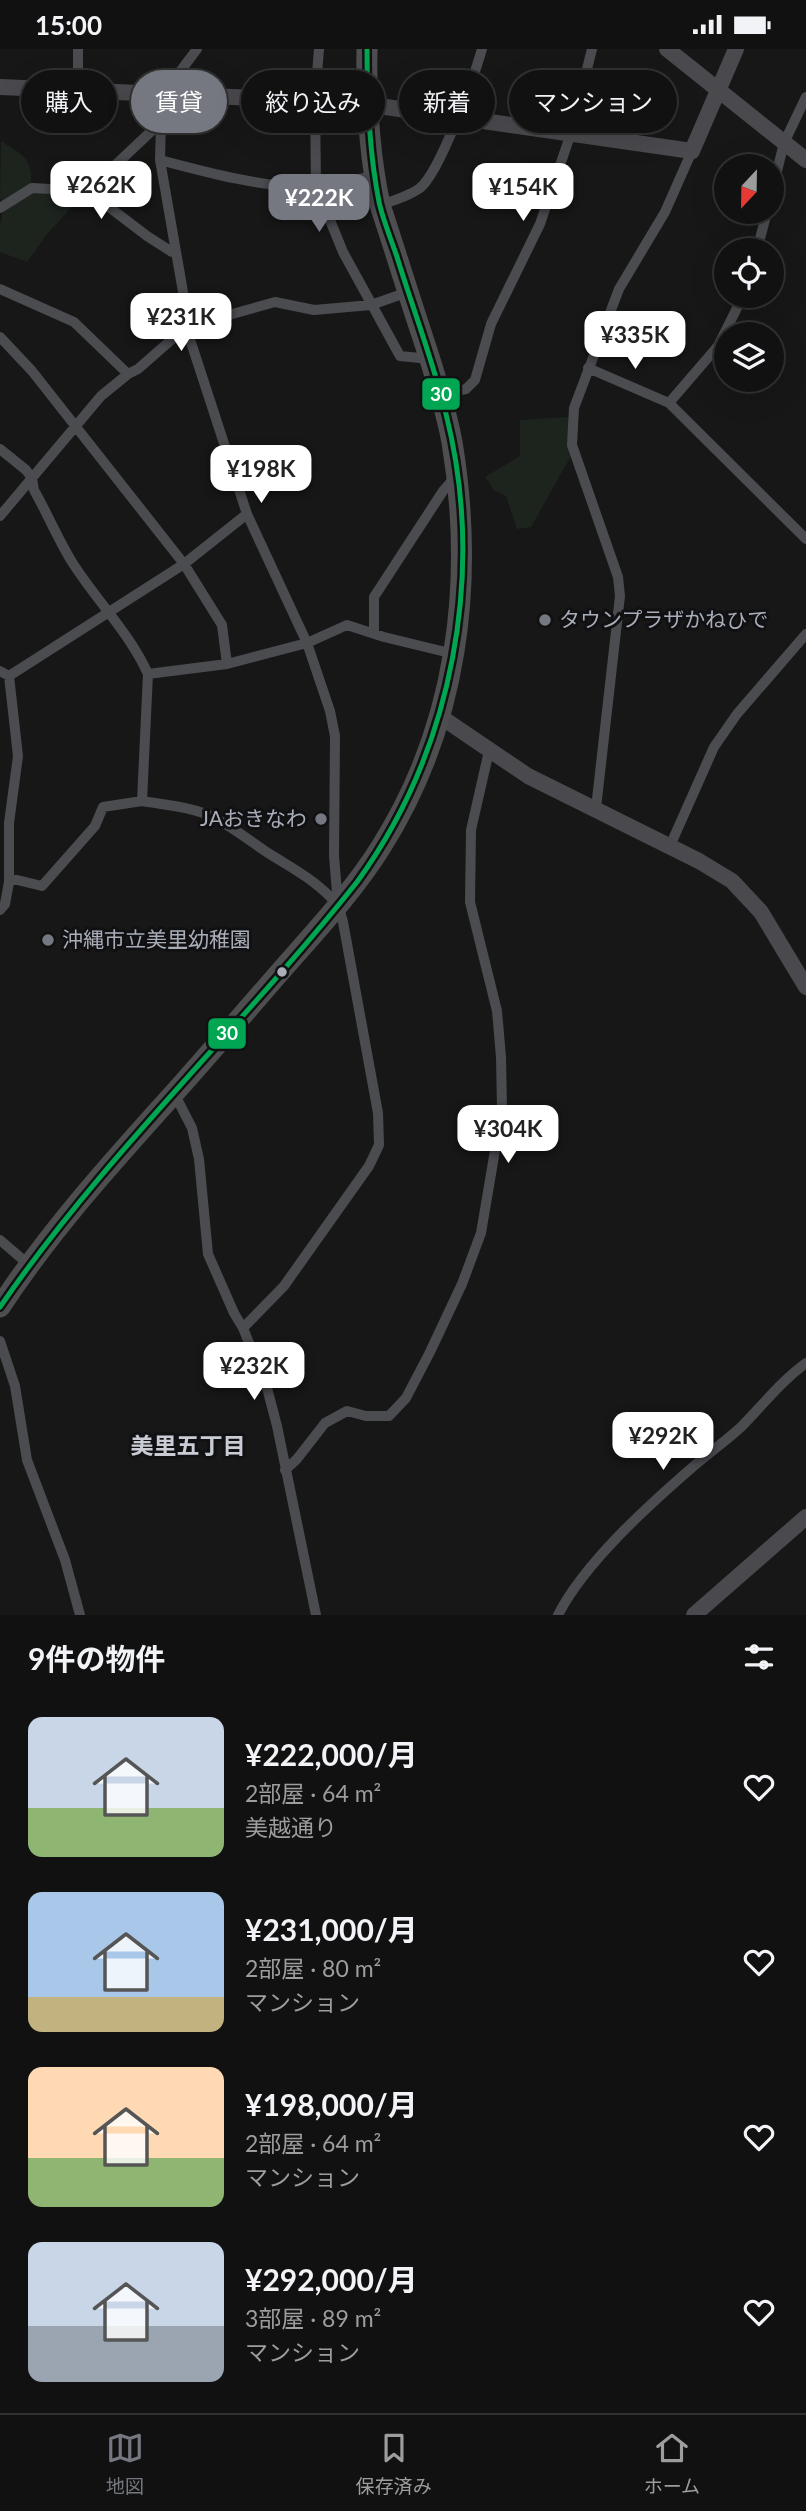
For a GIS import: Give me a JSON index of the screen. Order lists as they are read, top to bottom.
{
  "districts": ["美里五丁目"],
  "places": ["タウンプラザかねひで", "JAおきなわ", "沖縄市立美里幼稚園"],
  "lines": ["transit line 30"],
  "north": "bottom",
  "page": {
    "status": "15:00",
    "chip": [
      "購入",
      "賃貸",
      "絞り込み",
      "新着",
      "マンション"
    ],
    "price": [
      "¥262K",
      "¥154K",
      "¥222K",
      "¥231K",
      "¥335K",
      "¥198K",
      "¥304K",
      "¥232K",
      "¥292K"
    ],
    "heading": "9件の物件",
    "list": [
      {
        "name": "¥222,000/月",
        "note": "2部屋 · 64 m² · 美越通り"
      },
      {
        "name": "¥231,000/月",
        "note": "2部屋 · 80 m² · マンション"
      },
      {
        "name": "¥198,000/月",
        "note": "2部屋 · 64 m² · マンション"
      },
      {
        "name": "¥292,000/月",
        "note": "3部屋 · 89 m² · マンション"
      }
    ],
    "tabs": ["地図", "保存済み", "ホーム"]
  }
}
